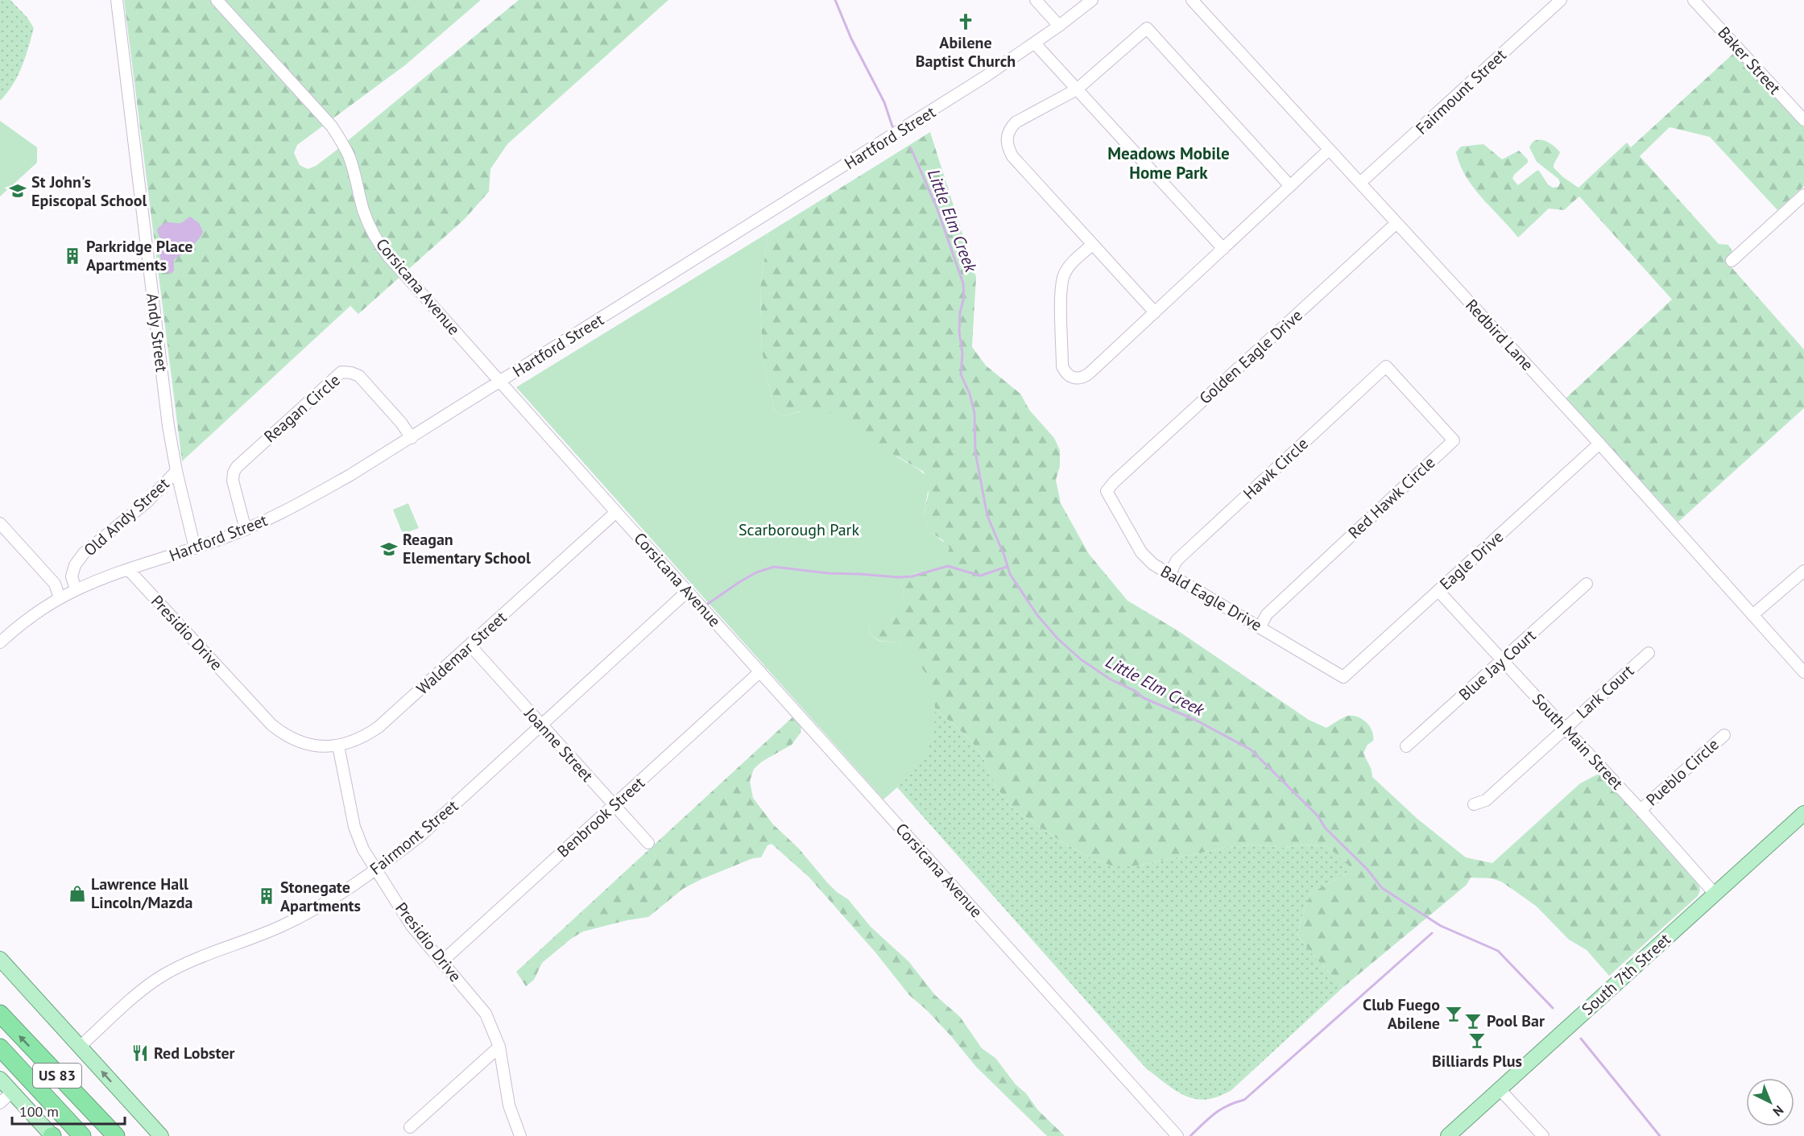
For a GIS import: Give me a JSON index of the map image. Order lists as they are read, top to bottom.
{
  "streets": {
    "highway": ["US 83"],
    "main road": ["South 7th Street"],
    "street": [
      "Baker Street",
      "Fairmount Street",
      "Hartford Street",
      "Corsicana Avenue",
      "Andy Street",
      "Redbird Lane",
      "Golden Eagle Drive",
      "Reagan Circle",
      "Hawk Circle",
      "Red Hawk Circle",
      "Old Andy Street",
      "Eagle Drive",
      "Bald Eagle Drive",
      "Presidio Drive",
      "Waldemar Street",
      "Blue Jay Court",
      "Lark Court",
      "South Main Street",
      "Joanne Street",
      "Pueblo Circle",
      "Benbrook Street",
      "Fairmont Street"
    ]
  },
  "crossings": [
    ["Fairmount Street", "Redbird Lane"],
    ["Hartford Street", "Corsicana Avenue"],
    ["Hartford Street", "Andy Street"],
    ["Hartford Street", "Reagan Circle"],
    ["Hartford Street", "Old Andy Street"],
    ["Hartford Street", "Presidio Drive"],
    ["Corsicana Avenue", "Waldemar Street"],
    ["Corsicana Avenue", "Benbrook Street"],
    ["Corsicana Avenue", "Fairmont Street"],
    ["Andy Street", "Old Andy Street"],
    ["Redbird Lane", "Golden Eagle Drive"],
    ["Redbird Lane", "Eagle Drive"],
    ["Golden Eagle Drive", "Bald Eagle Drive"],
    ["Hawk Circle", "Red Hawk Circle"],
    ["Hawk Circle", "Bald Eagle Drive"],
    ["Red Hawk Circle", "Bald Eagle Drive"],
    ["Eagle Drive", "Bald Eagle Drive"],
    ["Eagle Drive", "South Main Street"],
    ["Presidio Drive", "Waldemar Street"],
    ["Presidio Drive", "Benbrook Street"],
    ["Presidio Drive", "Fairmont Street"],
    ["Waldemar Street", "Joanne Street"],
    ["Blue Jay Court", "South Main Street"],
    ["Lark Court", "South Main Street"],
    ["South Main Street", "Pueblo Circle"],
    ["South Main Street", "South 7th Street"],
    ["Joanne Street", "Benbrook Street"],
    ["Joanne Street", "Fairmont Street"]
  ],
  "districts": ["Meadows Mobile Home Park"],
  "water": ["Little Elm Creek"],
  "parks": ["Scarborough Park"],
  "places": {
    "church": ["Abilene Baptist Church"],
    "school or university": ["St John's Episcopal School", "Reagan Elementary School"],
    "building": ["Parkridge Place Apartments", "Stonegate Apartments"],
    "shop": ["Lawrence Hall Lincoln/Mazda"],
    "bar": ["Club Fuego Abilene", "Pool Bar", "Billiards Plus"],
    "restaurant": ["Red Lobster"]
  },
  "scale_bar": "100 m",
  "north": "bottom right"
}
